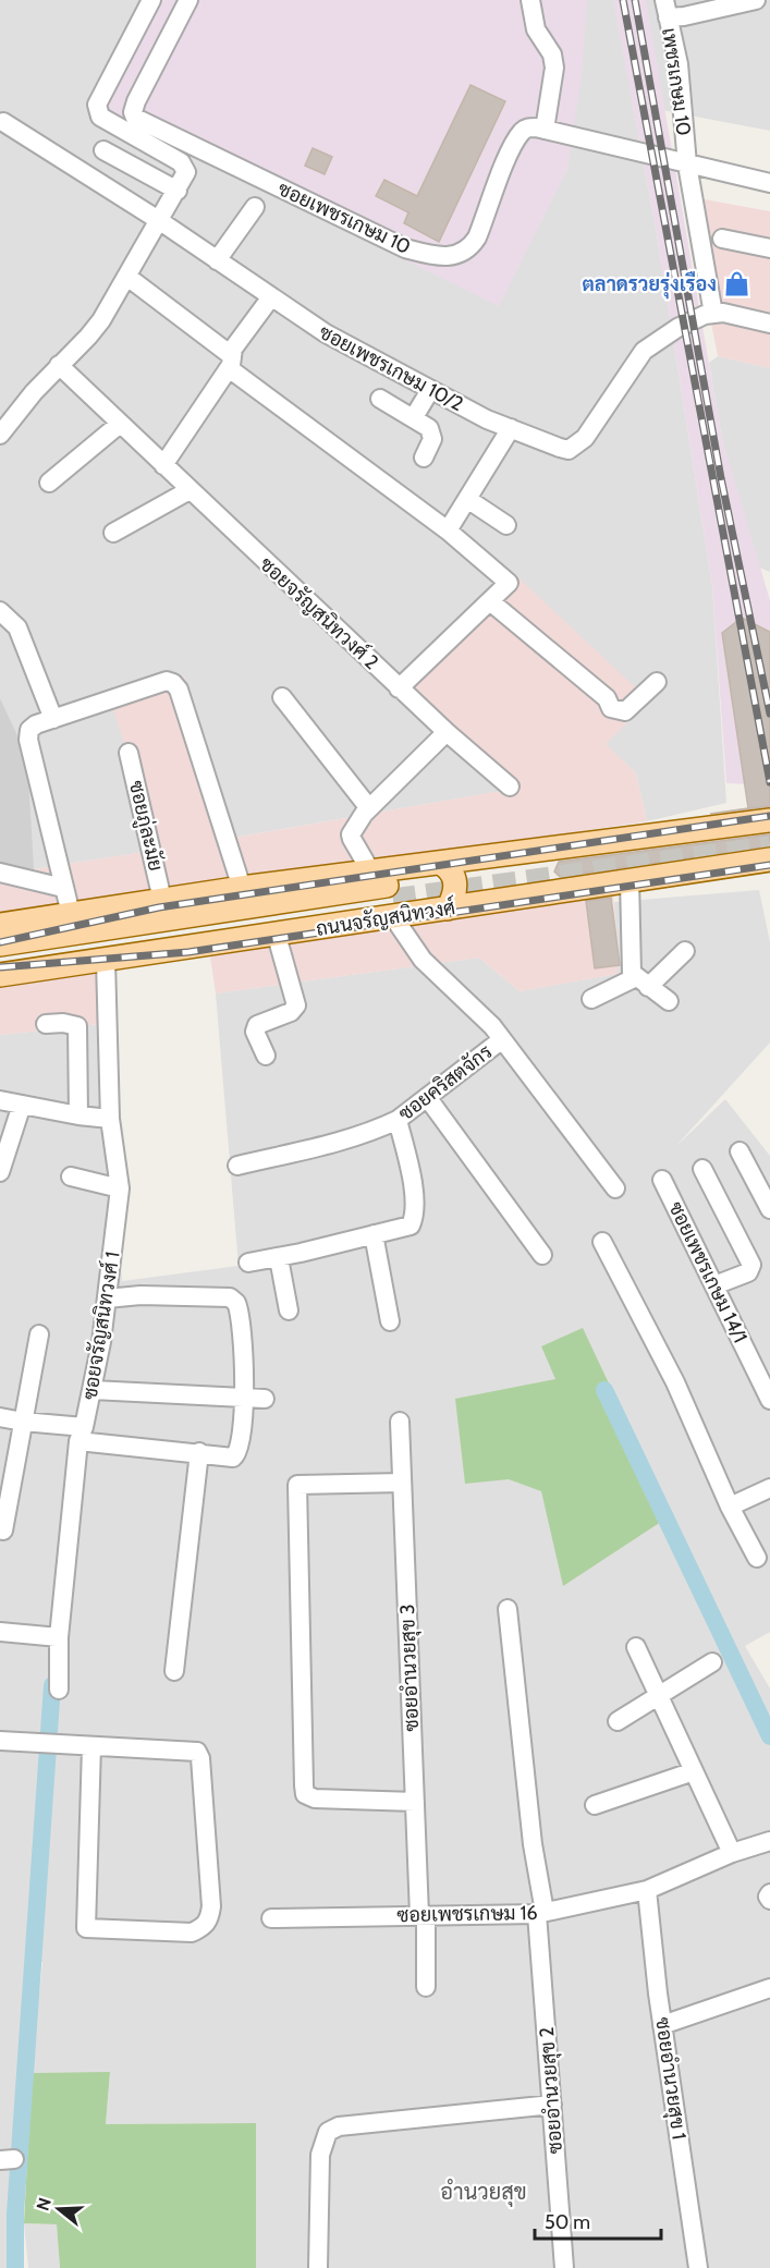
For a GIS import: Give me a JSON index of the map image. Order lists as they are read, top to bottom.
{
  "streets": {
    "main road": ["ถนนจรัญสนิทวงศ์"],
    "street": [
      "เพชรเกษม 10",
      "ซอยเพชรเกษม 10",
      "ซอยเพชรเกษม 10/2",
      "ซอยจรัญสนิทวงศ์ 2",
      "ซอยภู่ละมัย",
      "ซอยคริสตจักร",
      "ซอยเพชรเกษม 14/1",
      "ซอยจรัญสนิทวงศ์ 1",
      "ซอยอำนวยสุข 3",
      "ซอยเพชรเกษม 16",
      "ซอยอำนวยสุข 1",
      "ซอยอำนวยสุข 2"
    ]
  },
  "crossings": [
    ["เพชรเกษม 10", "ซอยเพชรเกษม 10/2"],
    ["ถนนจรัญสนิทวงศ์", "ซอยคริสตจักร"],
    ["ถนนจรัญสนิทวงศ์", "ซอยจรัญสนิทวงศ์ 1"],
    ["ซอยอำนวยสุข 3", "ซอยเพชรเกษม 16"],
    ["ซอยเพชรเกษม 16", "ซอยอำนวยสุข 1"],
    ["ซอยเพชรเกษม 16", "ซอยอำนวยสุข 2"]
  ],
  "districts": ["อำนวยสุข"],
  "places": {
    "shop": ["ตลาดรวยรุ่งเรือง"]
  },
  "scale_bar": "50 m",
  "north": "left"
}
